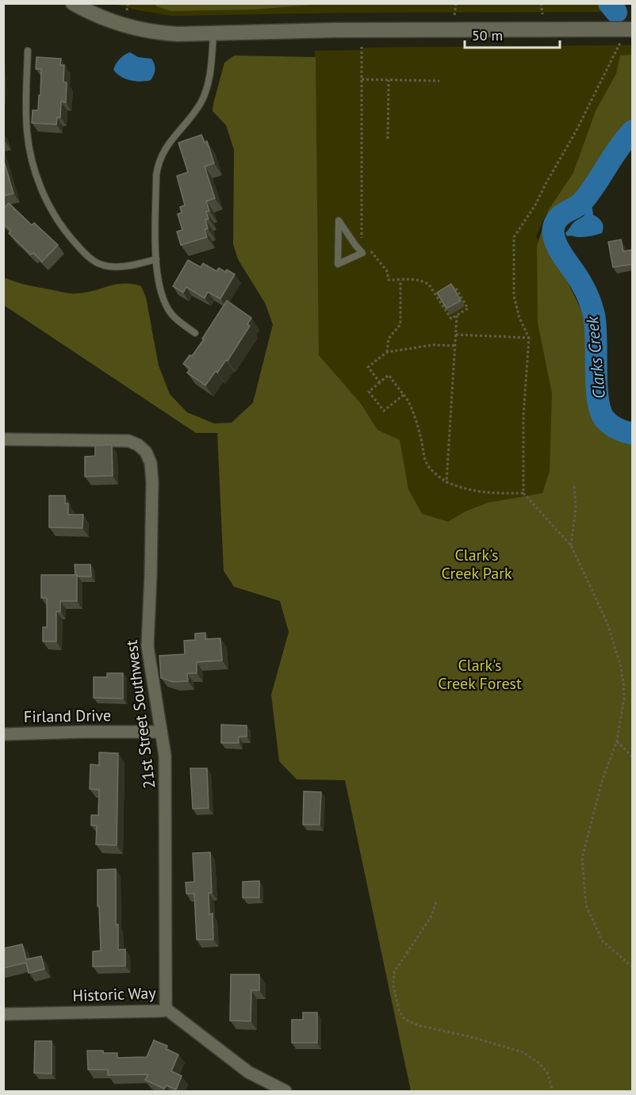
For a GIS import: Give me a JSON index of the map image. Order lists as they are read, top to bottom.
{
  "streets": {
    "street": ["21st Street Southwest", "Firland Drive", "Historic Way"]
  },
  "crossings": [
    ["21st Street Southwest", "Firland Drive"],
    ["21st Street Southwest", "Historic Way"]
  ],
  "water": ["Clarks Creek"],
  "parks": ["Clark's Creek Park", "Clark's Creek Forest"],
  "scale_bar": "50 m"
}
